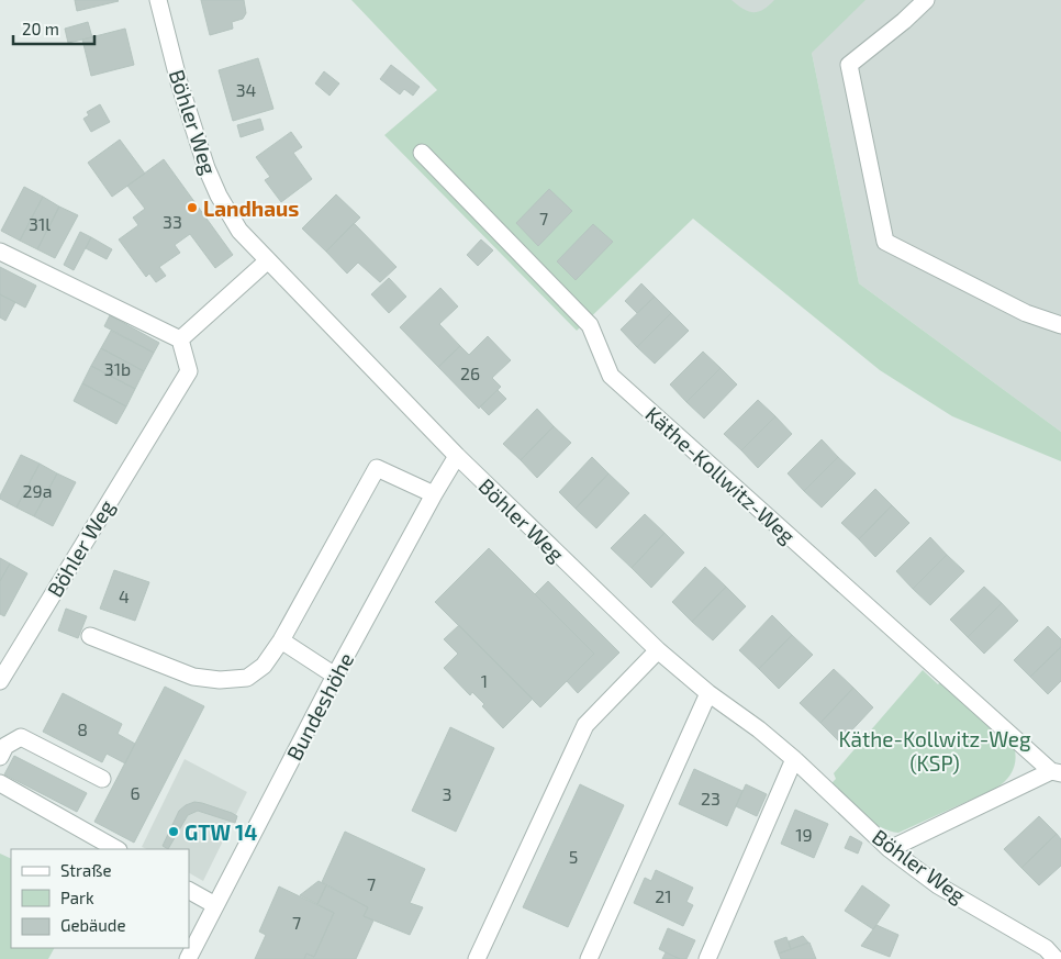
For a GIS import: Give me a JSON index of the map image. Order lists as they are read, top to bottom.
{
  "streets": {
    "street": ["Böhler Weg", "Käthe-Kollwitz-Weg", "Bundeshöhe"]
  },
  "crossings": [
    ["Böhler Weg", "Käthe-Kollwitz-Weg"],
    ["Böhler Weg", "Bundeshöhe"]
  ],
  "parks": ["Käthe-Kollwitz-Weg (KSP)"],
  "places": ["Landhaus", "GTW 14"],
  "house_numbers": [
    "34",
    "7",
    "33",
    "31l",
    "31b",
    "26",
    "29a",
    "4",
    "1",
    "8",
    "6",
    "3",
    "23",
    "19",
    "5",
    "7",
    "21",
    "7"
  ],
  "legend": ["Straße", "Park", "Gebäude"],
  "scale_bar": "20 m"
}
